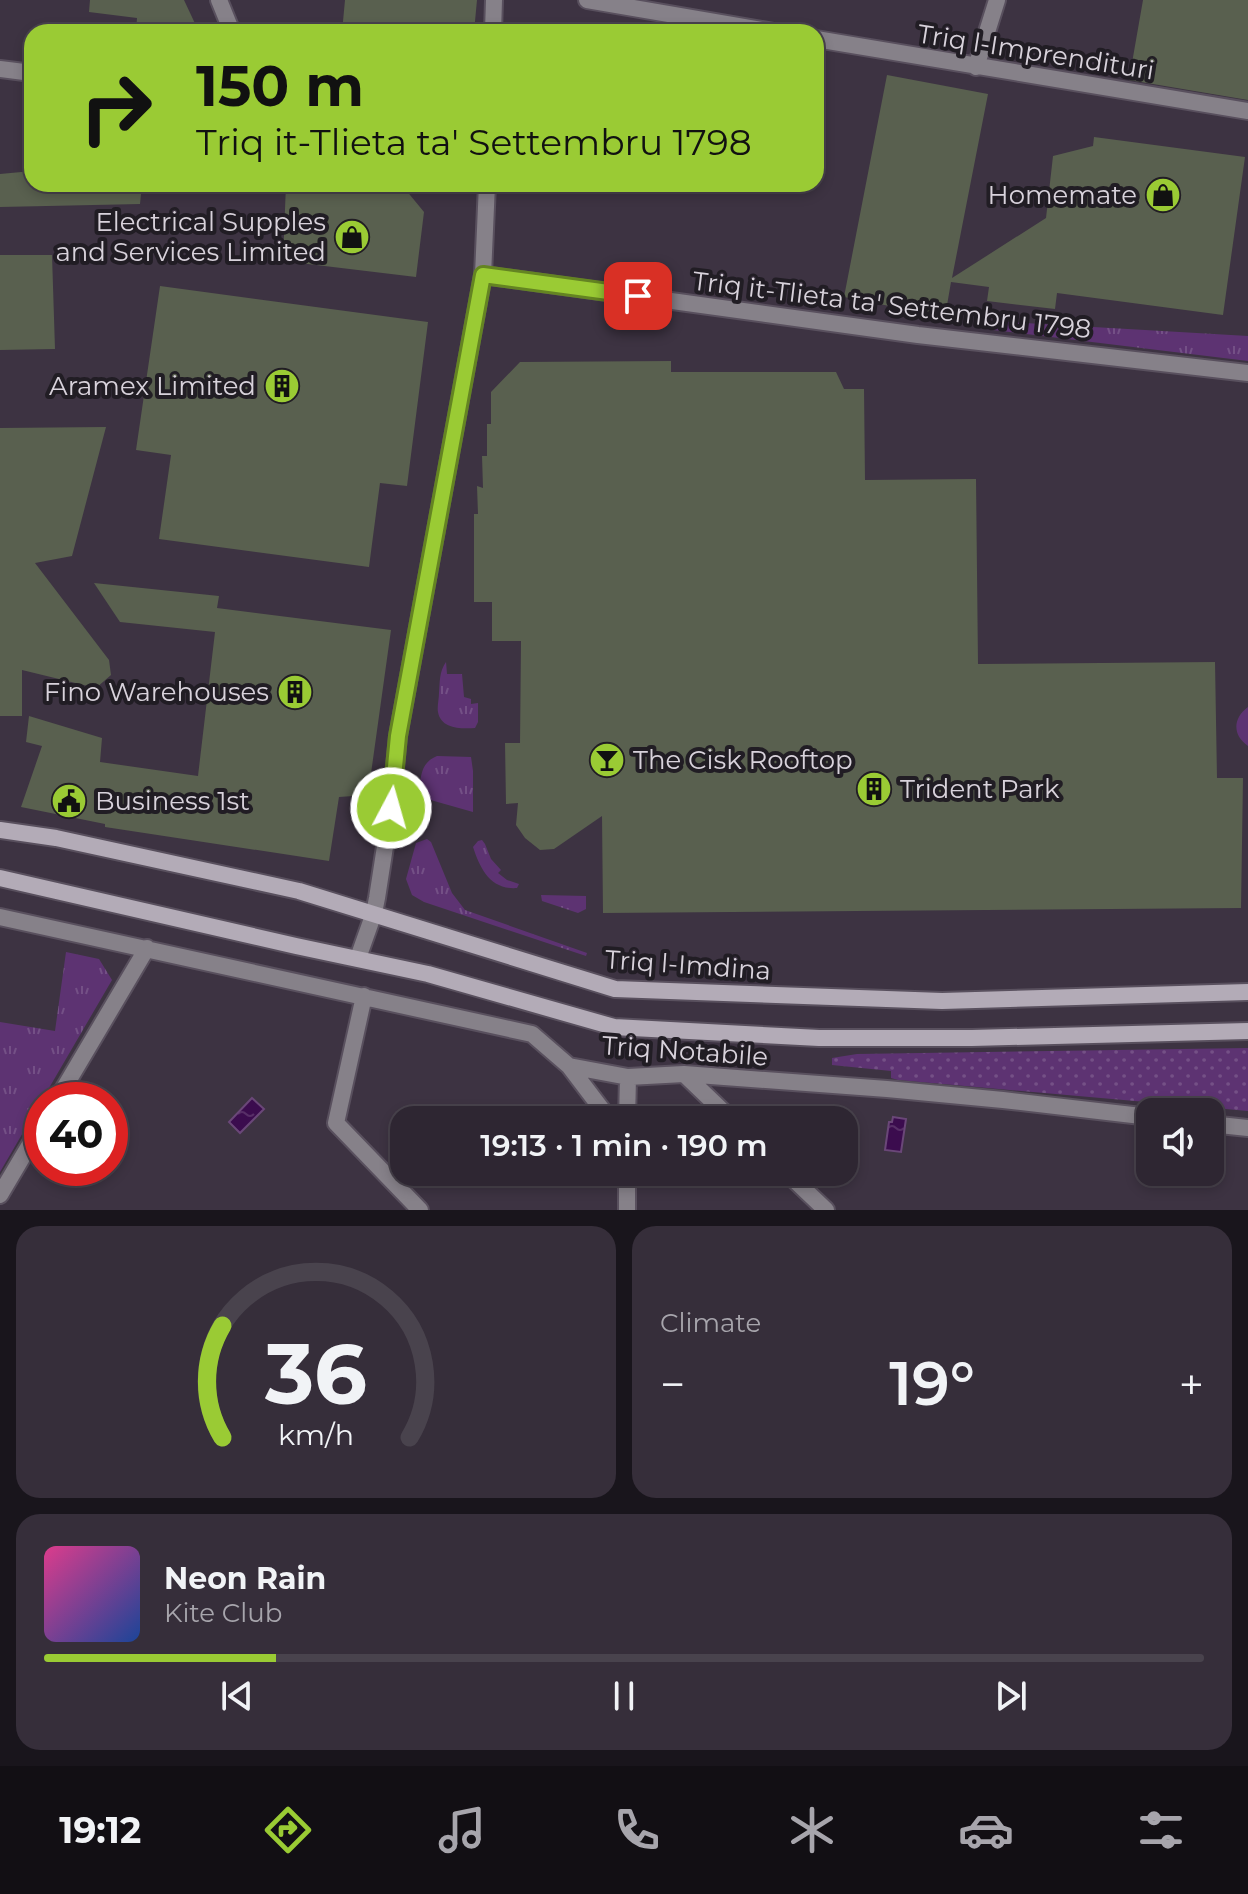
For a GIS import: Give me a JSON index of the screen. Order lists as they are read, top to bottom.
{
  "streets": {
    "main road": ["Triq l-Imdina"],
    "street": ["Triq l-Imprendituri", "Triq it-Tlieta ta' Settembru 1798", "Triq Notabile"]
  },
  "places": {
    "shop": ["Homemate", "Electrical Supples and Services Limited"],
    "building": ["Aramex Limited", "Fino Warehouses", "Trident Park"],
    "bar": ["The Cisk Rooftop"],
    "public building": ["Business 1st"]
  },
  "page": {
    "turn": ["150 m", "Triq it-Tlieta ta' Settembru 1798"],
    "limit": "40",
    "trip": "19:13 · 1 min · 190 m",
    "tile": "Climate",
    "heat": ["−", "19°", "+"],
    "song": ["Neon Rain", "Kite Club"],
    "tabs": "19:12",
    "gauge": ["36", "km/h"]
  }
}
